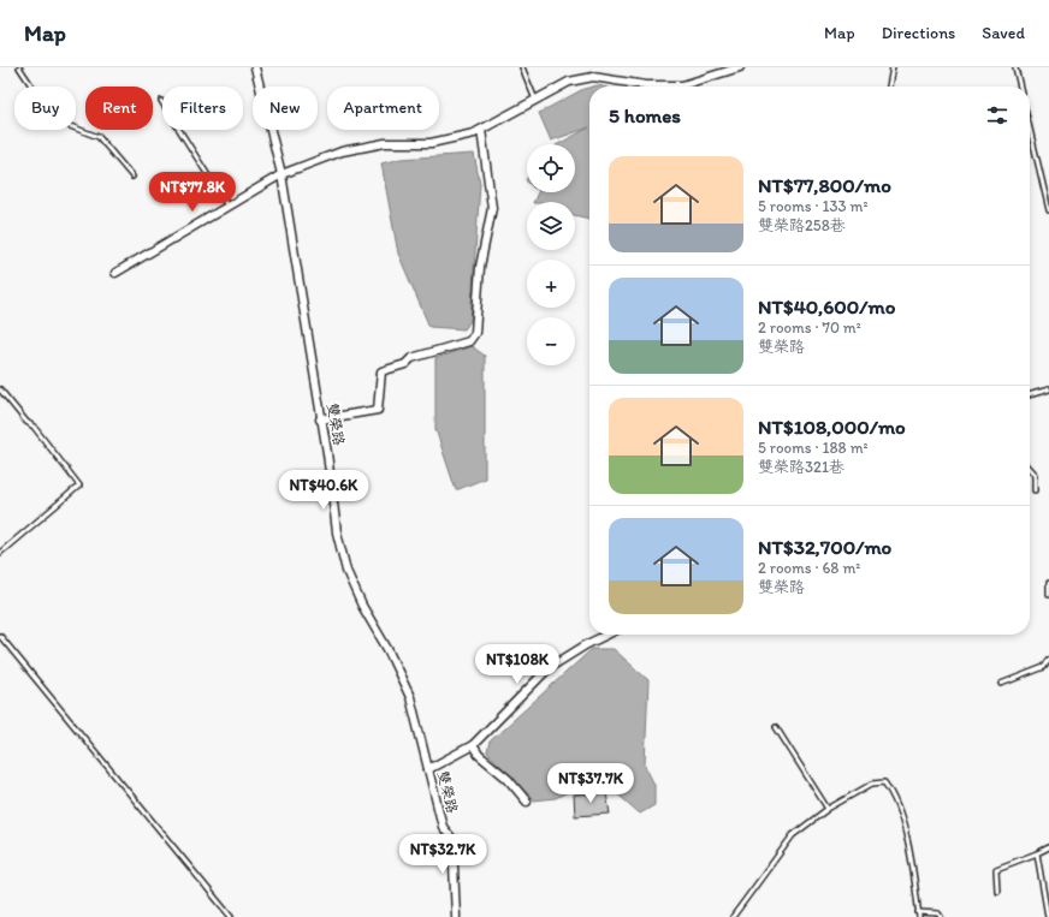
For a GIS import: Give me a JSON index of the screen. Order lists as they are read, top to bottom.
{
  "streets": {
    "street": ["雙榮路"]
  },
  "page": {
    "header": "Map",
    "nav": ["Map", "Directions", "Saved"],
    "chip": [
      "Buy",
      "Rent",
      "Filters",
      "New",
      "Apartment"
    ],
    "heading": "5 homes",
    "map_buttons": ["+", "−"],
    "list": [
      {
        "name": "NT$77,800/mo",
        "note": "5 rooms · 133 m² · 雙榮路258巷"
      },
      {
        "name": "NT$40,600/mo",
        "note": "2 rooms · 70 m² · 雙榮路"
      },
      {
        "name": "NT$108,000/mo",
        "note": "5 rooms · 188 m² · 雙榮路321巷"
      },
      {
        "name": "NT$32,700/mo",
        "note": "2 rooms · 68 m² · 雙榮路"
      }
    ],
    "price": [
      "NT$77.8K",
      "NT$40.6K",
      "NT$108K",
      "NT$37.7K",
      "NT$32.7K"
    ]
  }
}
